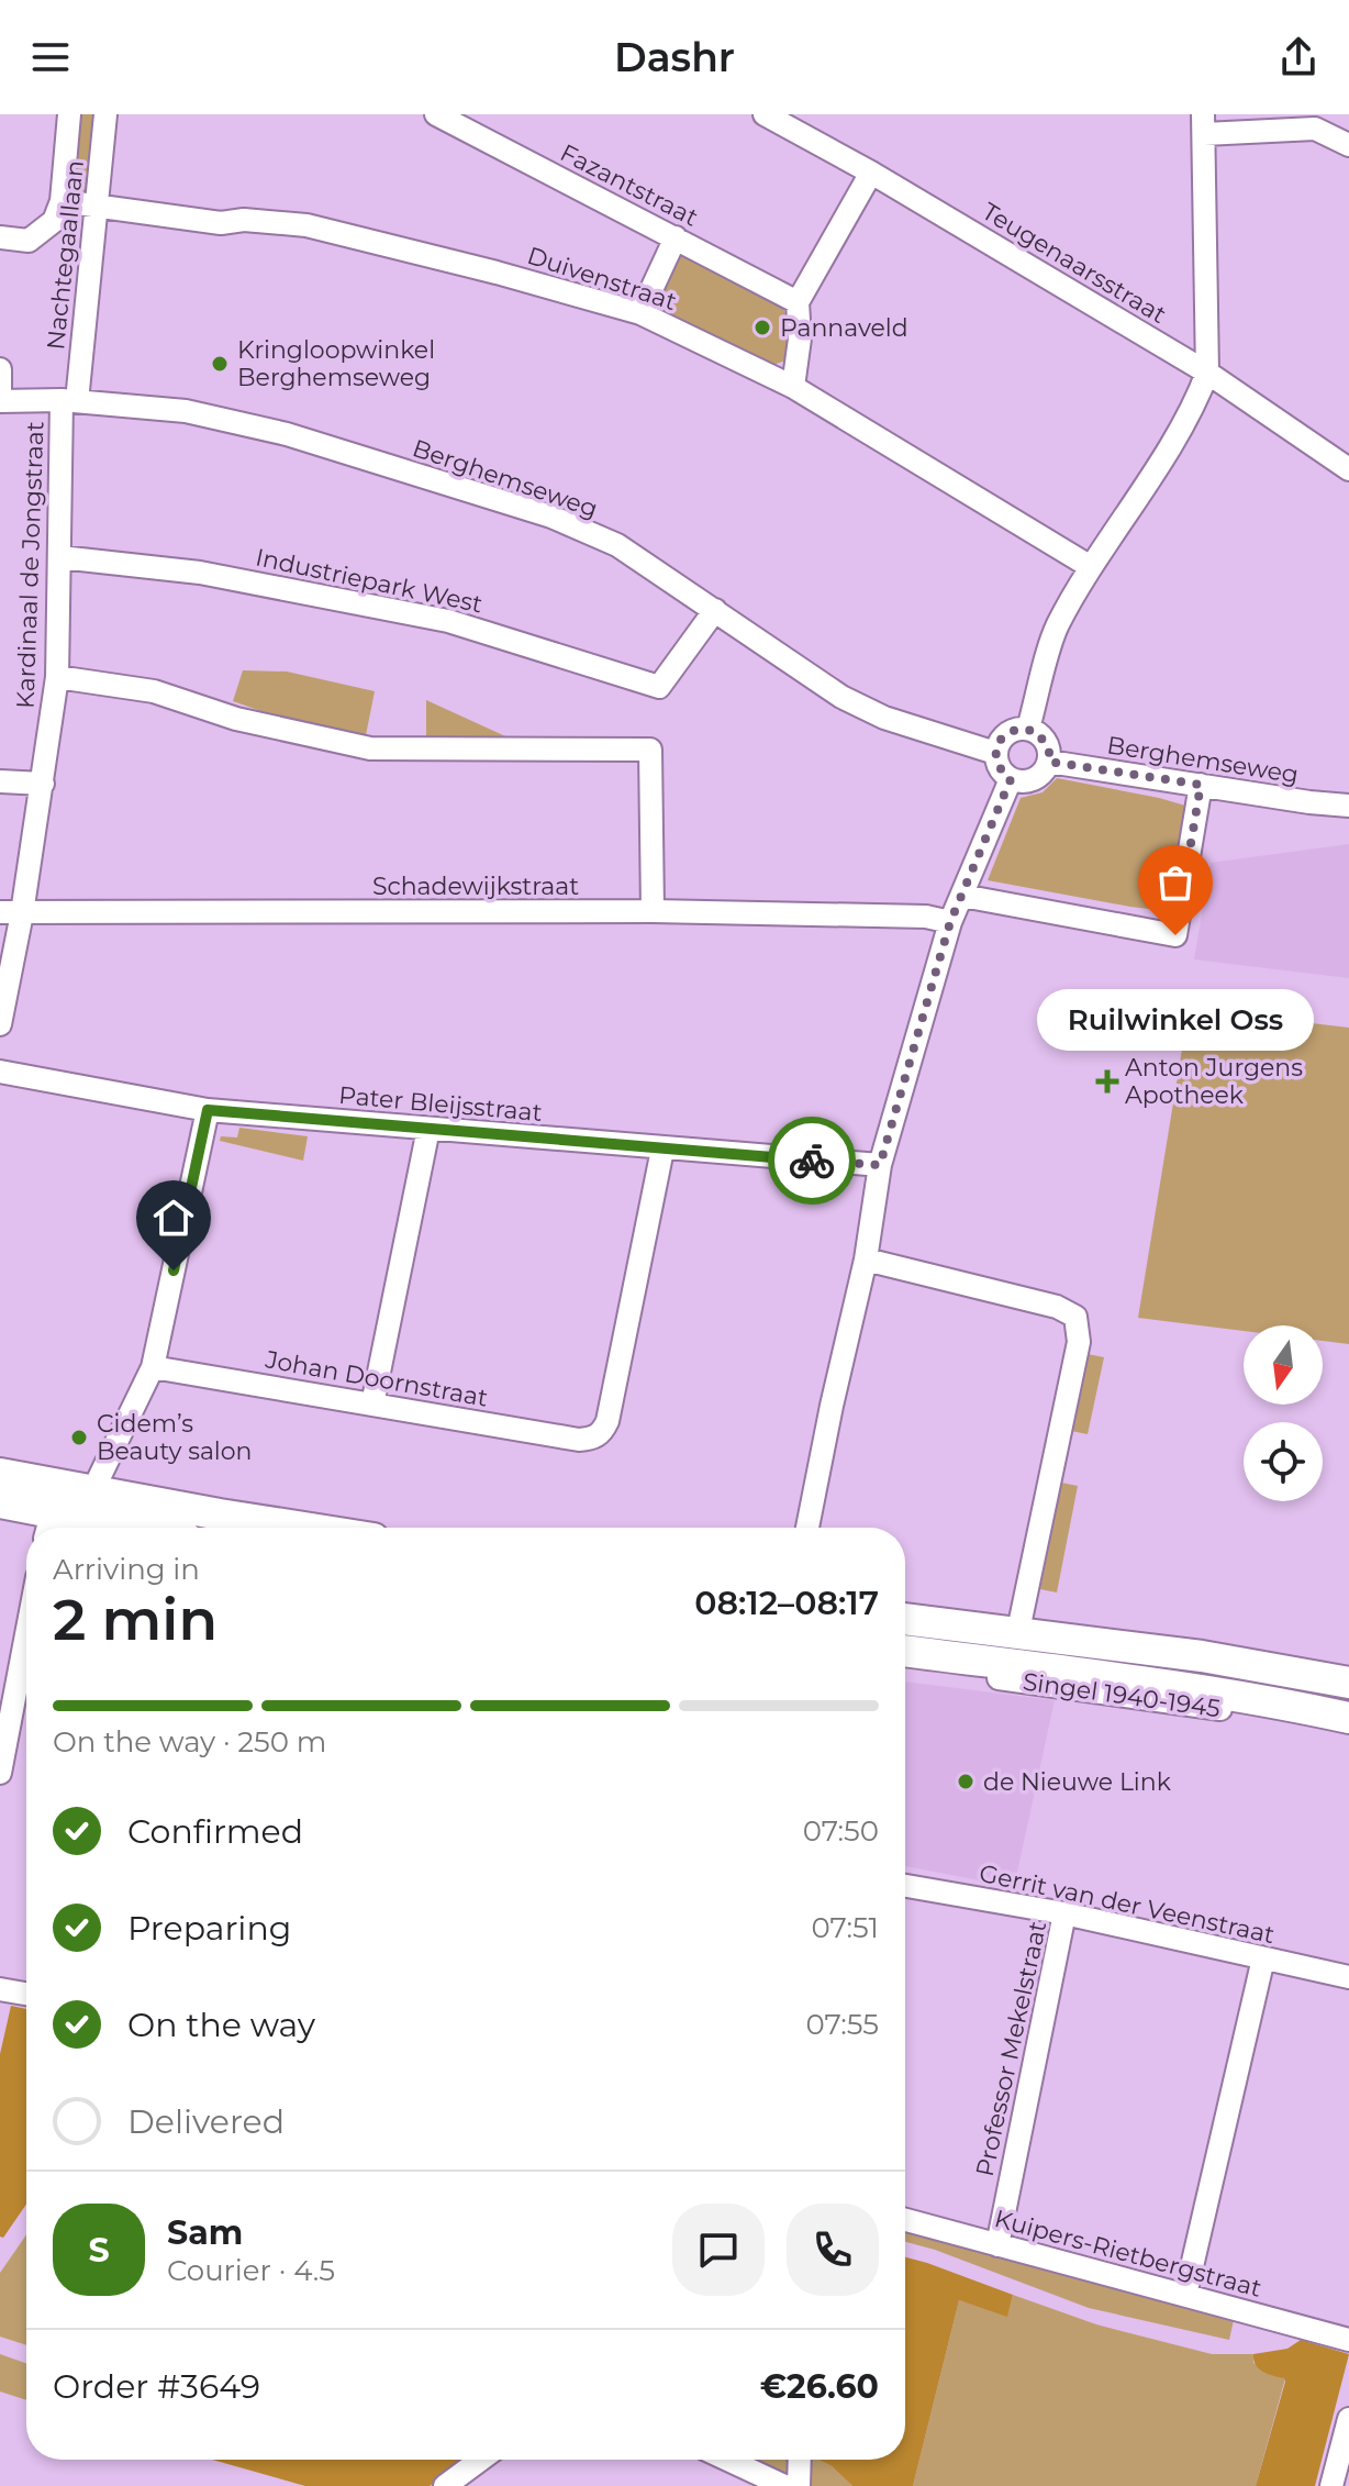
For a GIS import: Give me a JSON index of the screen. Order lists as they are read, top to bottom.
{
  "streets": {
    "main road": ["Singel 1940-1945"],
    "street": [
      "Fazantstraat",
      "Nachtegaallaan",
      "Teugenaarsstraat",
      "Duivenstraat",
      "Berghemseweg",
      "Kardinaal de Jongstraat",
      "Industriepark West",
      "Schadewijkstraat",
      "Pater Bleijsstraat",
      "Johan Doornstraat",
      "Gerrit van der Veenstraat",
      "Professor Mekelstraat",
      "Kuipers-Rietbergstraat"
    ]
  },
  "crossings": [
    ["Nachtegaallaan", "Duivenstraat"],
    ["Nachtegaallaan", "Berghemseweg"],
    ["Nachtegaallaan", "Kardinaal de Jongstraat"],
    ["Berghemseweg", "Kardinaal de Jongstraat"],
    ["Berghemseweg", "Industriepark West"],
    ["Kardinaal de Jongstraat", "Industriepark West"],
    ["Kardinaal de Jongstraat", "Schadewijkstraat"],
    ["Pater Bleijsstraat", "Johan Doornstraat"],
    ["Gerrit van der Veenstraat", "Professor Mekelstraat"],
    ["Professor Mekelstraat", "Kuipers-Rietbergstraat"]
  ],
  "places": {
    "other": [
      "Pannaveld",
      "Kringloopwinkel Berghemseweg",
      "Ruilwinkel Oss",
      "Cidem’s Beauty salon",
      "de Nieuwe Link"
    ],
    "health": ["Anton Jurgens Apotheek"]
  },
  "north": "bottom",
  "page": {
    "header": "Dashr",
    "bubble": "Ruilwinkel Oss",
    "heading": ["2 min", "Arriving in", "08:12–08:17"],
    "panel": [
      "Sam",
      "Courier · 4.5",
      "Order #3649",
      "€26.60"
    ],
    "bar": "On the way · 250 m",
    "list": [
      ["Confirmed", "07:50"],
      ["Preparing", "07:51"],
      ["On the way", "07:55"],
      "Delivered"
    ],
    "round": "S"
  }
}
